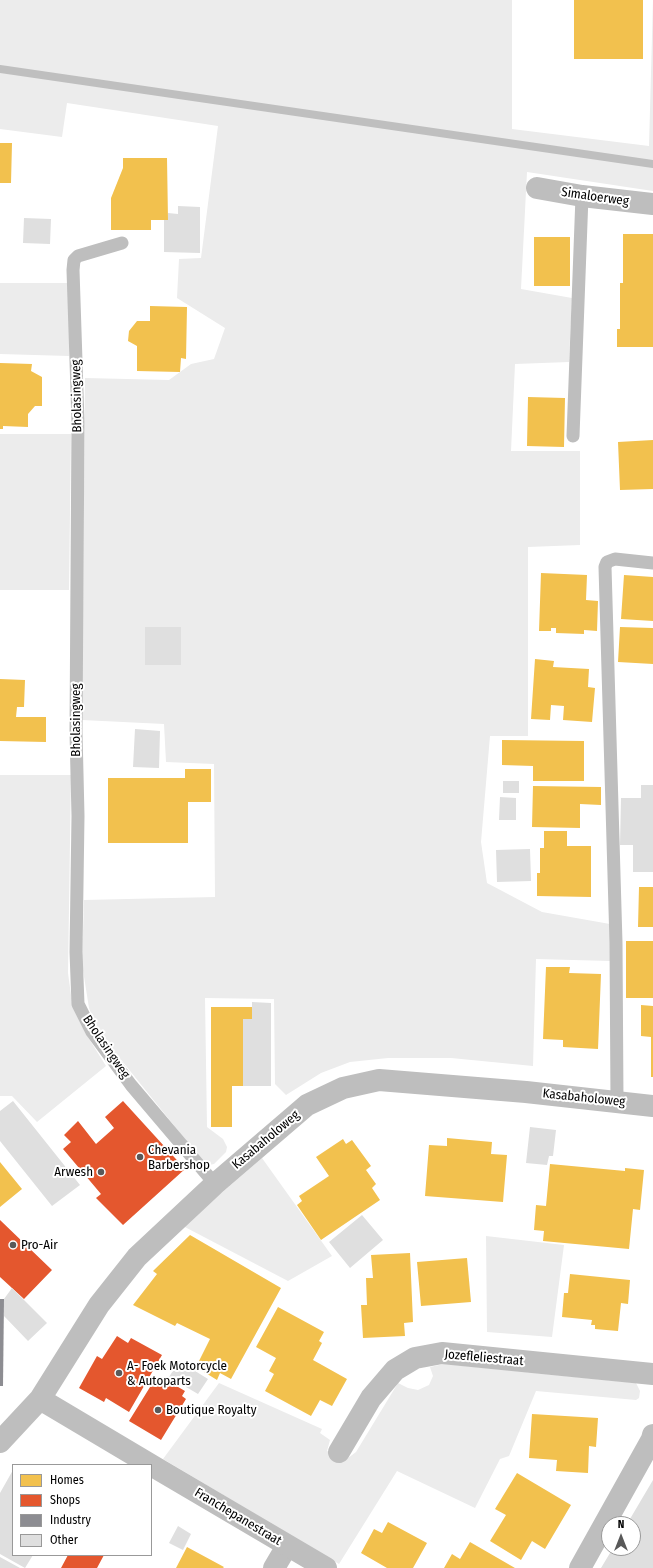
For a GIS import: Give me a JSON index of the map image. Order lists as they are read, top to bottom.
{
  "streets": {
    "street": [
      "Simaloerweg",
      "Kasabaholoweg",
      "Jozefleliestraat",
      "Franchepanestraat"
    ],
    "lane": ["Bholasingweg"]
  },
  "crossings": [
    ["Bholasingweg", "Kasabaholoweg"],
    ["Kasabaholoweg", "Franchepanestraat"]
  ],
  "places": [
    "Chevania Barbershop",
    "Arwesh",
    "Pro-Air",
    "A- Foek Motorcycle & Autoparts",
    "Boutique Royalty"
  ],
  "legend": [
    "Homes",
    "Shops",
    "Industry",
    "Other"
  ],
  "north": "top"
}
